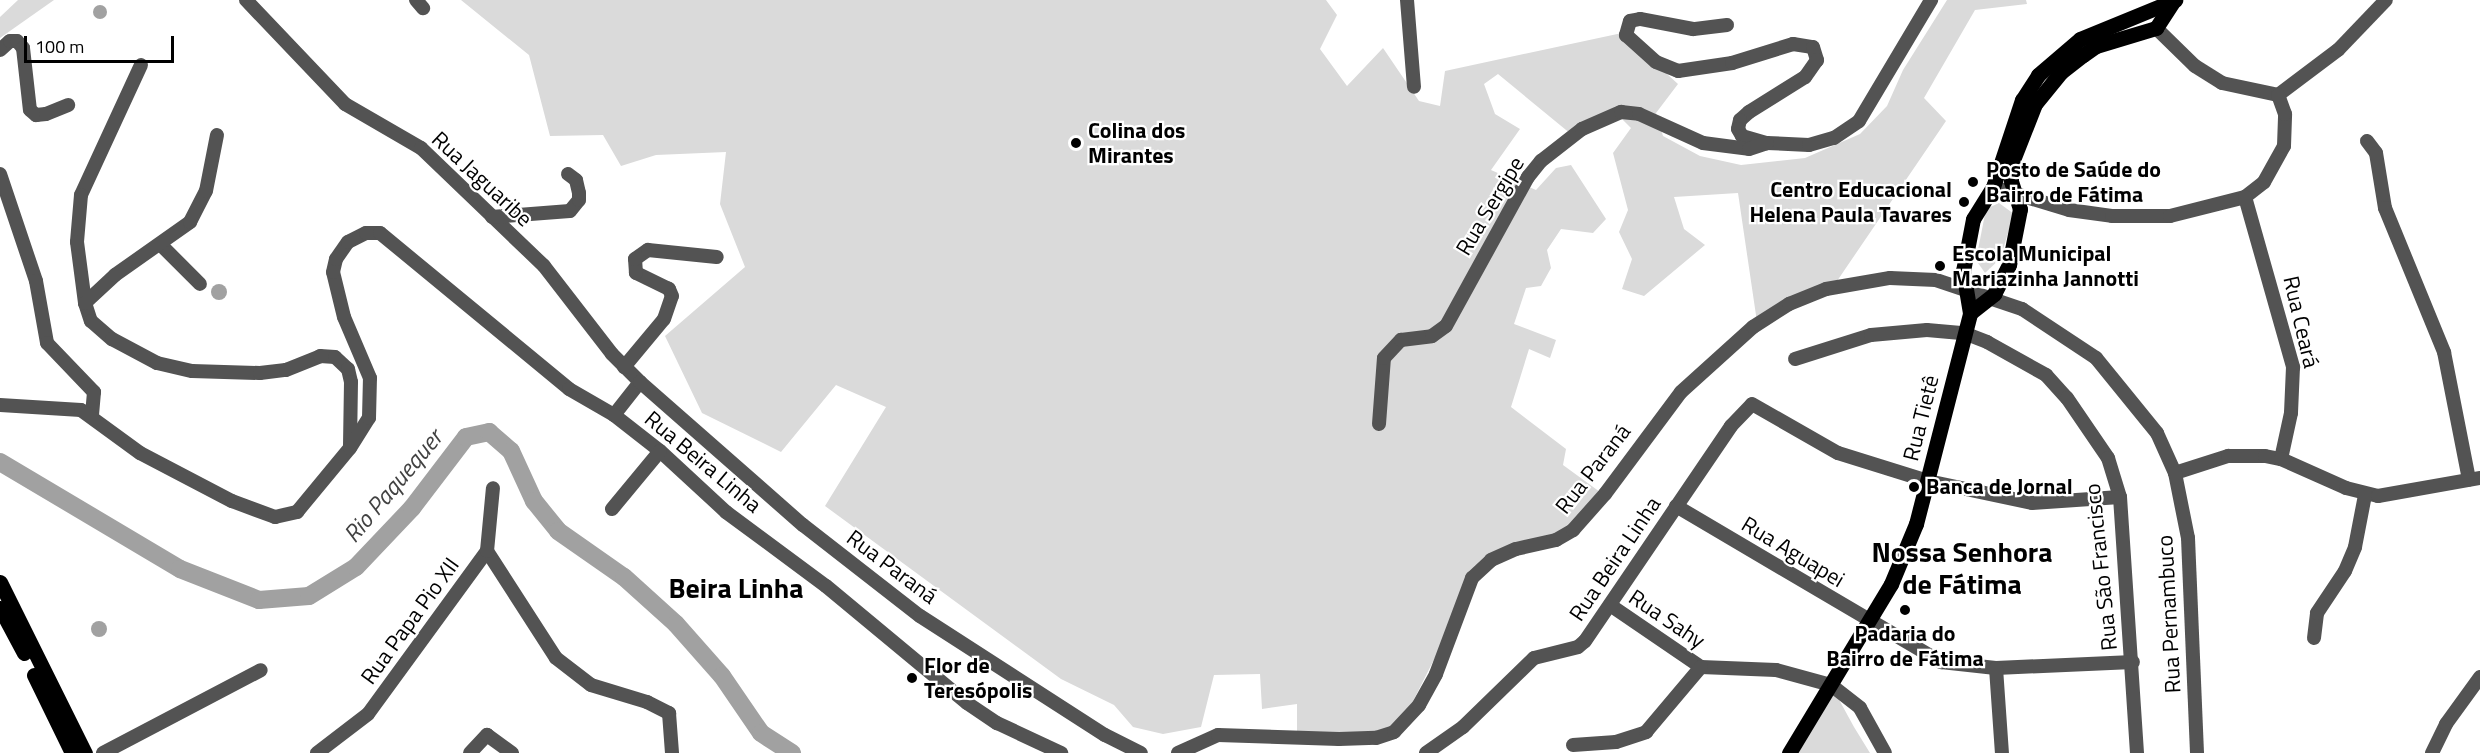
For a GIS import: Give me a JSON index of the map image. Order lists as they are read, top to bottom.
{
  "streets": {
    "main road": ["Rua Tietê"],
    "street": [
      "Rua Jaguaribe",
      "Rua Sergipe",
      "Rua Ceará",
      "Rua Beira Linha",
      "Rua Paraná",
      "Rua Aguapei",
      "Rua São Francisco",
      "Rua Pernambuco",
      "Rua Sahy",
      "Rua Papa Pio XII"
    ]
  },
  "crossings": [
    ["Rua Jaguaribe", "Rua Paraná"],
    ["Rua Tietê", "Rua Beira Linha"],
    ["Rua Tietê", "Rua Paraná"],
    ["Rua Tietê", "Rua Aguapei"],
    ["Rua Tietê", "Rua São Francisco"],
    ["Rua Beira Linha", "Rua Aguapei"],
    ["Rua Beira Linha", "Rua Sahy"],
    ["Rua Paraná", "Rua Pernambuco"],
    ["Rua Aguapei", "Rua São Francisco"]
  ],
  "districts": ["Nossa Senhora de Fátima", "Beira Linha"],
  "water": ["Rio Paquequer"],
  "places": [
    "Colina dos Mirantes",
    "Posto de Saúde do Bairro de Fátima",
    "Centro Educacional Helena Paula Tavares",
    "Escola Municipal Mariazinha Jannotti",
    "Banca de Jornal",
    "Padaria do Bairro de Fátima",
    "Flor de Teresópolis"
  ],
  "scale_bar": "100 m"
}
